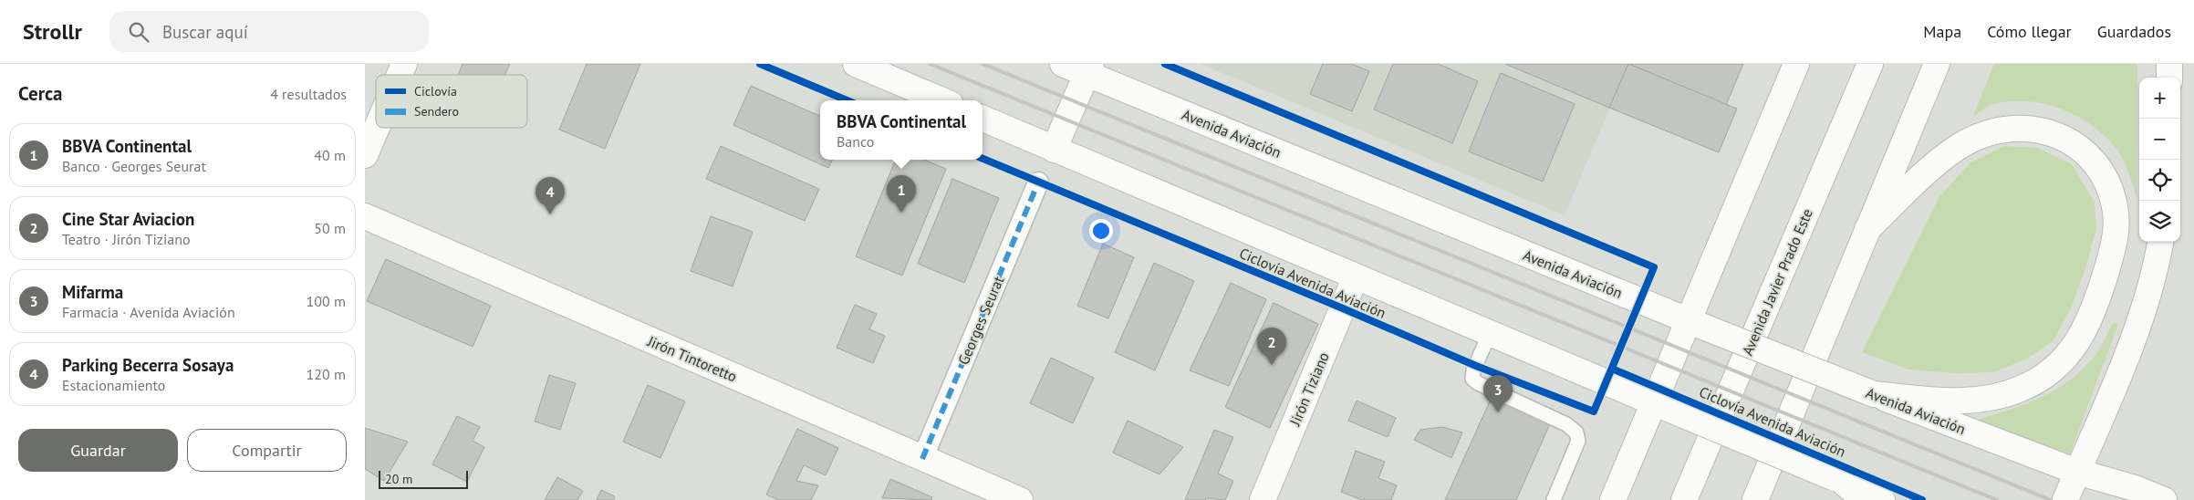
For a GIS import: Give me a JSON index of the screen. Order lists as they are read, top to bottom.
{
  "streets": {
    "main road": [
      "Avenida Aviación",
      "Avenida Javier Prado Este",
      "Jirón Tintoretto",
      "Jirón Tiziano"
    ],
    "street": ["Georges Seurat"],
    "cycle path": ["Ciclovía Avenida Aviación"]
  },
  "crossings": [
    ["Georges Seurat", "Jirón Tintoretto"]
  ],
  "legend": ["Ciclovía", "Sendero"],
  "scale_bar": "20 m",
  "page": {
    "header": "Strollr",
    "search": "Buscar aquí",
    "nav": ["Mapa", "Cómo llegar", "Guardados"],
    "heading": ["Cerca", "4 resultados"],
    "map_buttons": ["+", "−"],
    "popup": ["BBVA Continental", "Banco"],
    "list": [
      {
        "mark": "1",
        "name": "BBVA Continental",
        "note": "Banco · Georges Seurat",
        "value": "40 m"
      },
      {
        "mark": "2",
        "name": "Cine Star Aviacion",
        "note": "Teatro · Jirón Tiziano",
        "value": "50 m"
      },
      {
        "mark": "3",
        "name": "Mifarma",
        "note": "Farmacia · Avenida Aviación",
        "value": "100 m"
      },
      {
        "mark": "4",
        "name": "Parking Becerra Sosaya",
        "note": "Estacionamiento",
        "value": "120 m"
      }
    ],
    "pins": [
      "1",
      "4",
      "2",
      "3"
    ],
    "buttons": ["Guardar", "Compartir"],
    "scale": "20 m"
  }
}
